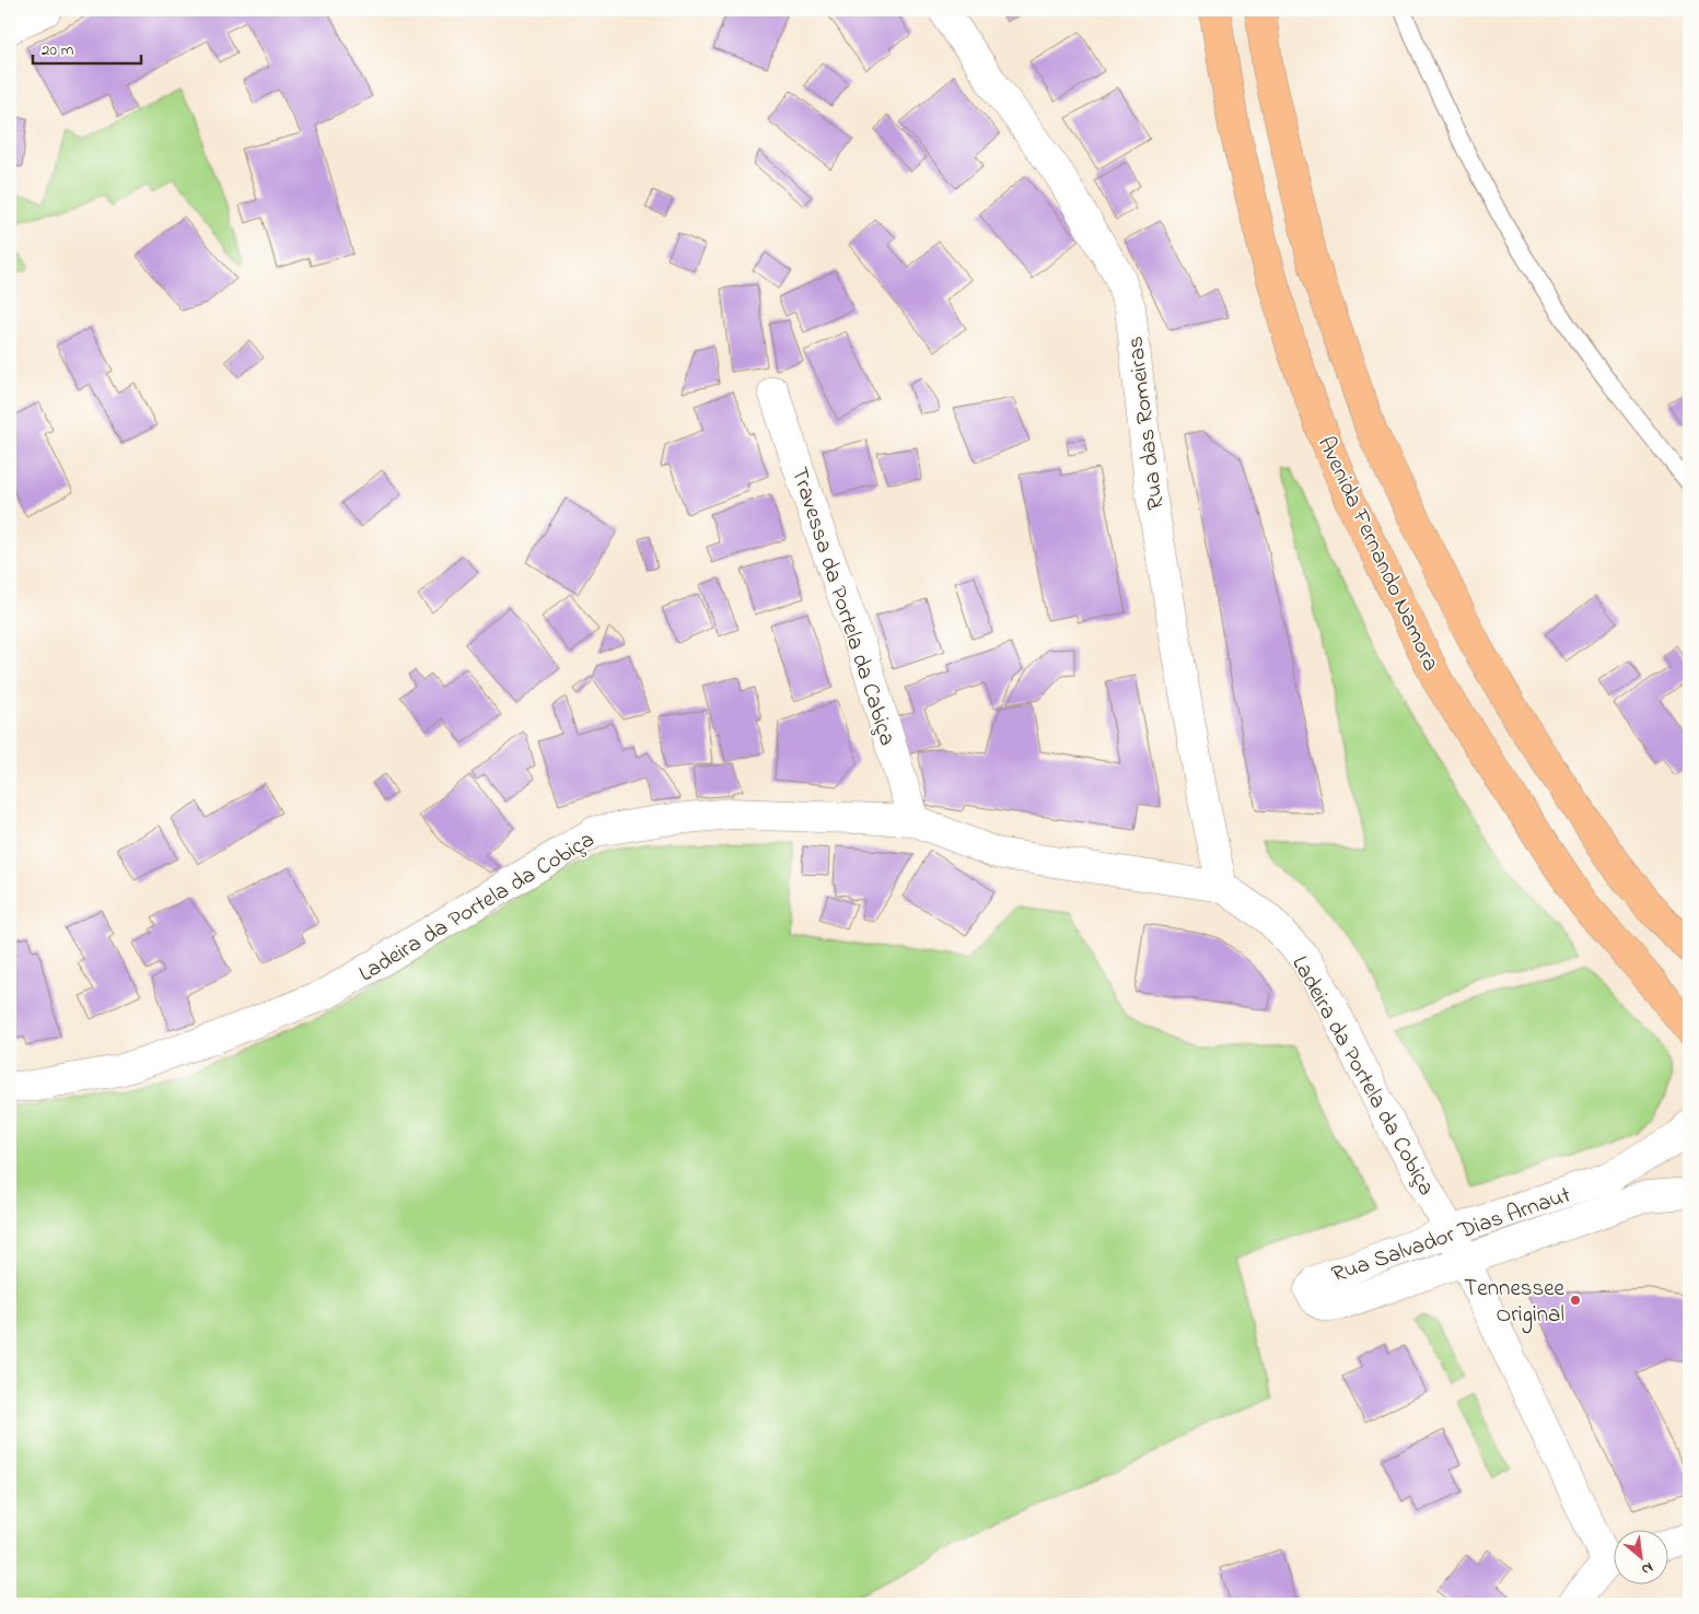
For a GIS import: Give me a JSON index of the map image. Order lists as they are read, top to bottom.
{
  "streets": {
    "main road": ["Avenida Fernando Namora"],
    "street": [
      "Rua das Romeiras",
      "Travessa da Portela da Cabiça",
      "Ladeira da Portela da Cobiça",
      "Rua Salvador Dias Arnaut"
    ]
  },
  "crossings": [
    ["Rua das Romeiras", "Ladeira da Portela da Cobiça"],
    ["Travessa da Portela da Cabiça", "Ladeira da Portela da Cobiça"],
    ["Ladeira da Portela da Cobiça", "Rua Salvador Dias Arnaut"]
  ],
  "places": ["Tennessee Original"],
  "scale_bar": "20 m",
  "north": "bottom right"
}
